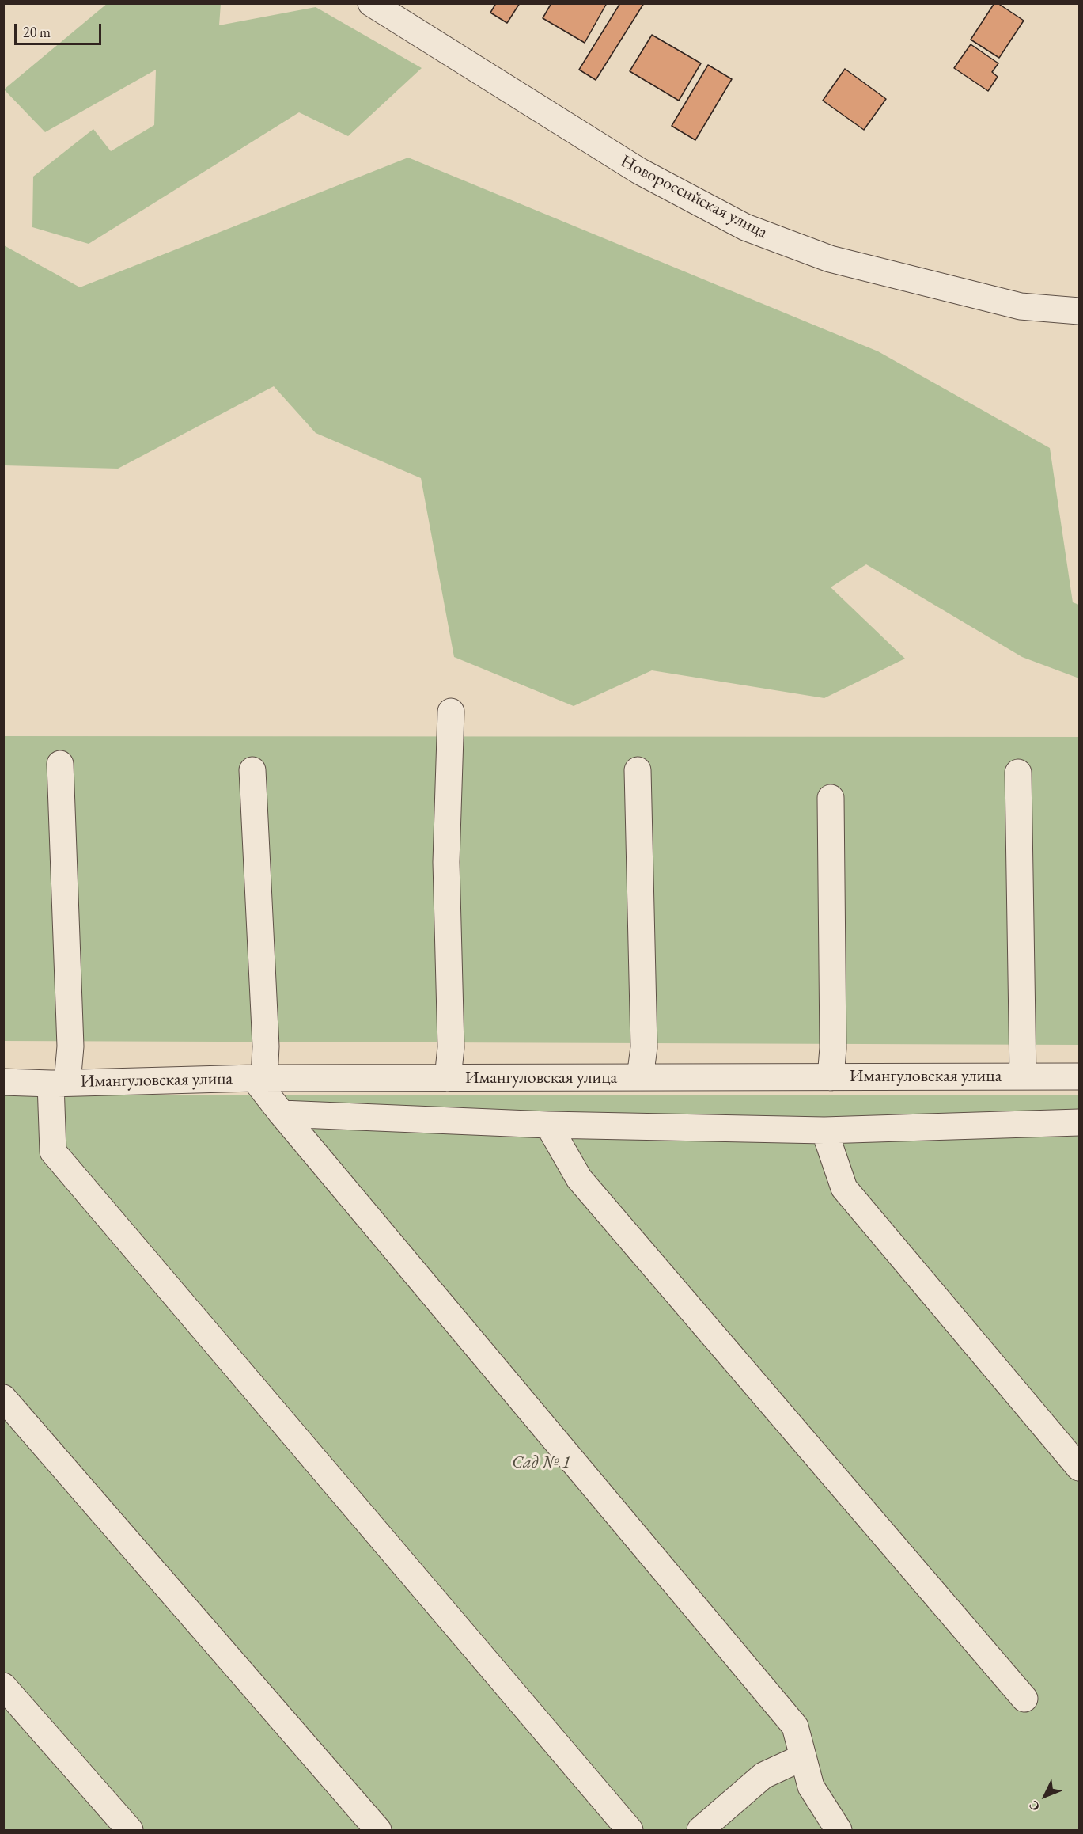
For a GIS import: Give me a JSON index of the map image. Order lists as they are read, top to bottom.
{
  "streets": {
    "street": ["Новороссийская улица", "Имангуловская улица"]
  },
  "parks": ["Сад № 1"],
  "scale_bar": "20 m",
  "north": "bottom left"
}
